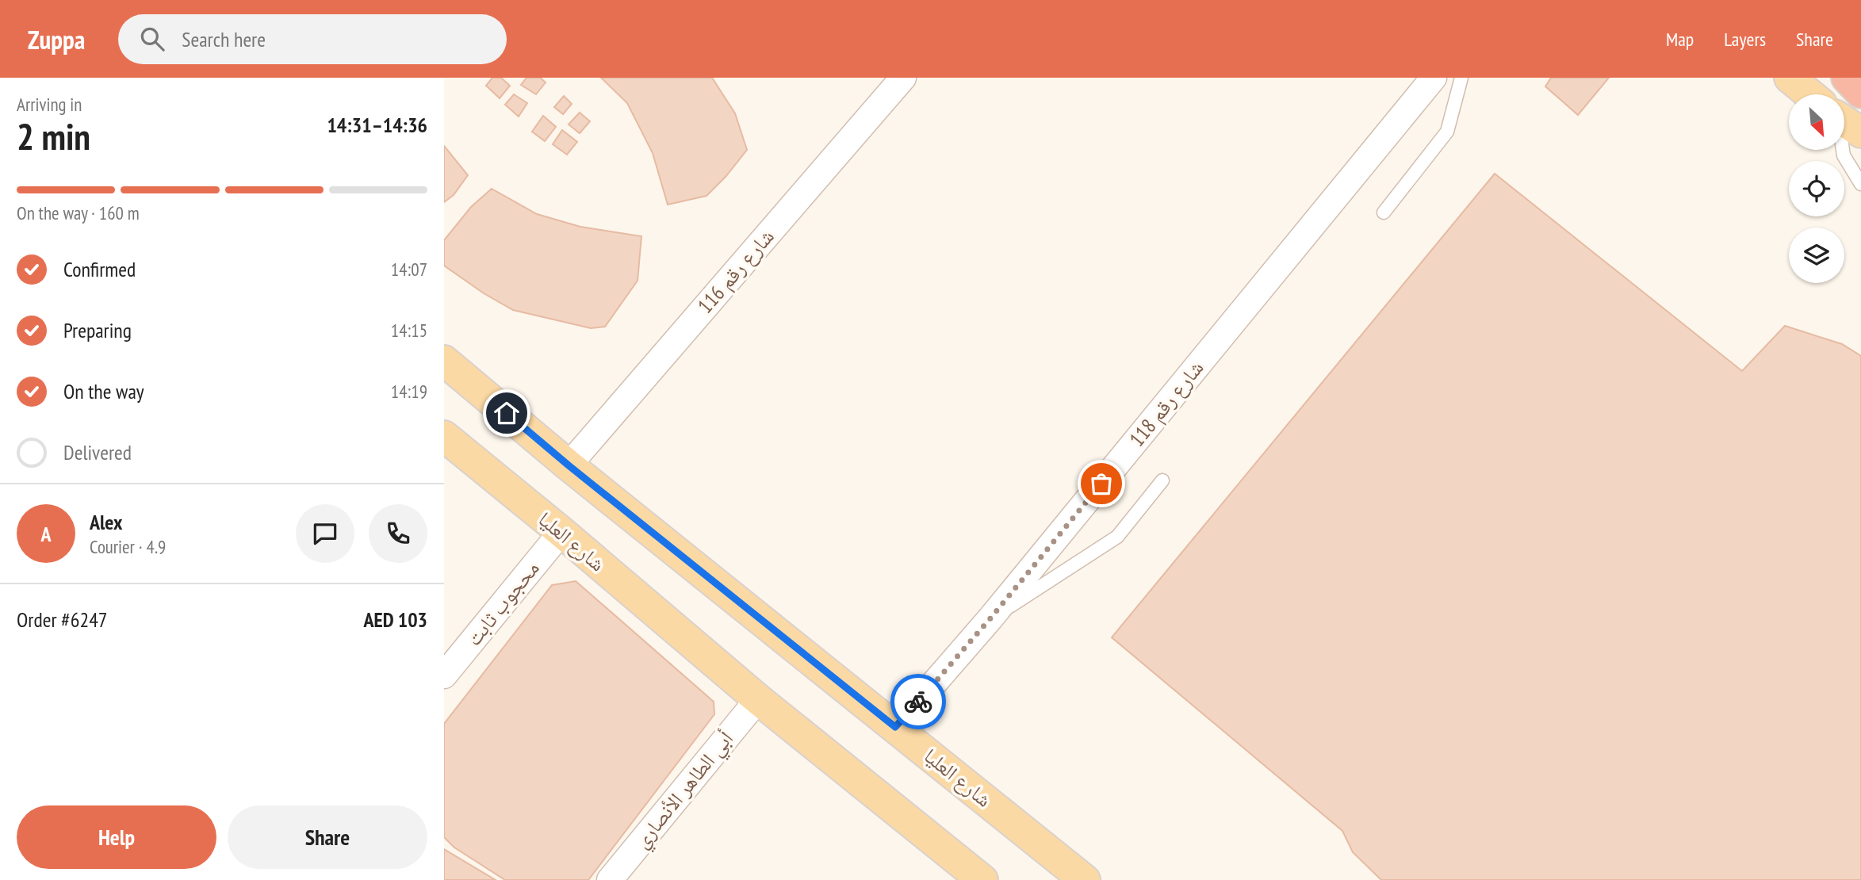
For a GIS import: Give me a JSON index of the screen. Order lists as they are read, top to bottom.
{
  "streets": {
    "main road": ["شارع العليا"],
    "street": [
      "شارع رقم 116",
      "شارع رقم 118",
      "محجوب ثابت",
      "أبي الطاهر الأنصاري"
    ]
  },
  "crossings": [
    ["شارع رقم 116", "شارع العليا"],
    ["شارع رقم 118", "شارع العليا"],
    ["شارع العليا", "محجوب ثابت"],
    ["شارع العليا", "أبي الطاهر الأنصاري"]
  ],
  "north": "bottom right",
  "page": {
    "header": "Zuppa",
    "search": "Search here",
    "nav": ["Map", "Layers", "Share"],
    "heading": ["2 min", "Arriving in", "14:31–14:36"],
    "panel": [
      "Alex",
      "Courier · 4.9",
      "Order #6247",
      "AED 103"
    ],
    "bar": "On the way · 160 m",
    "list": [
      ["Confirmed", "14:07"],
      ["Preparing", "14:15"],
      ["On the way", "14:19"],
      "Delivered"
    ],
    "round": "A",
    "buttons": ["Help", "Share"]
  }
}
